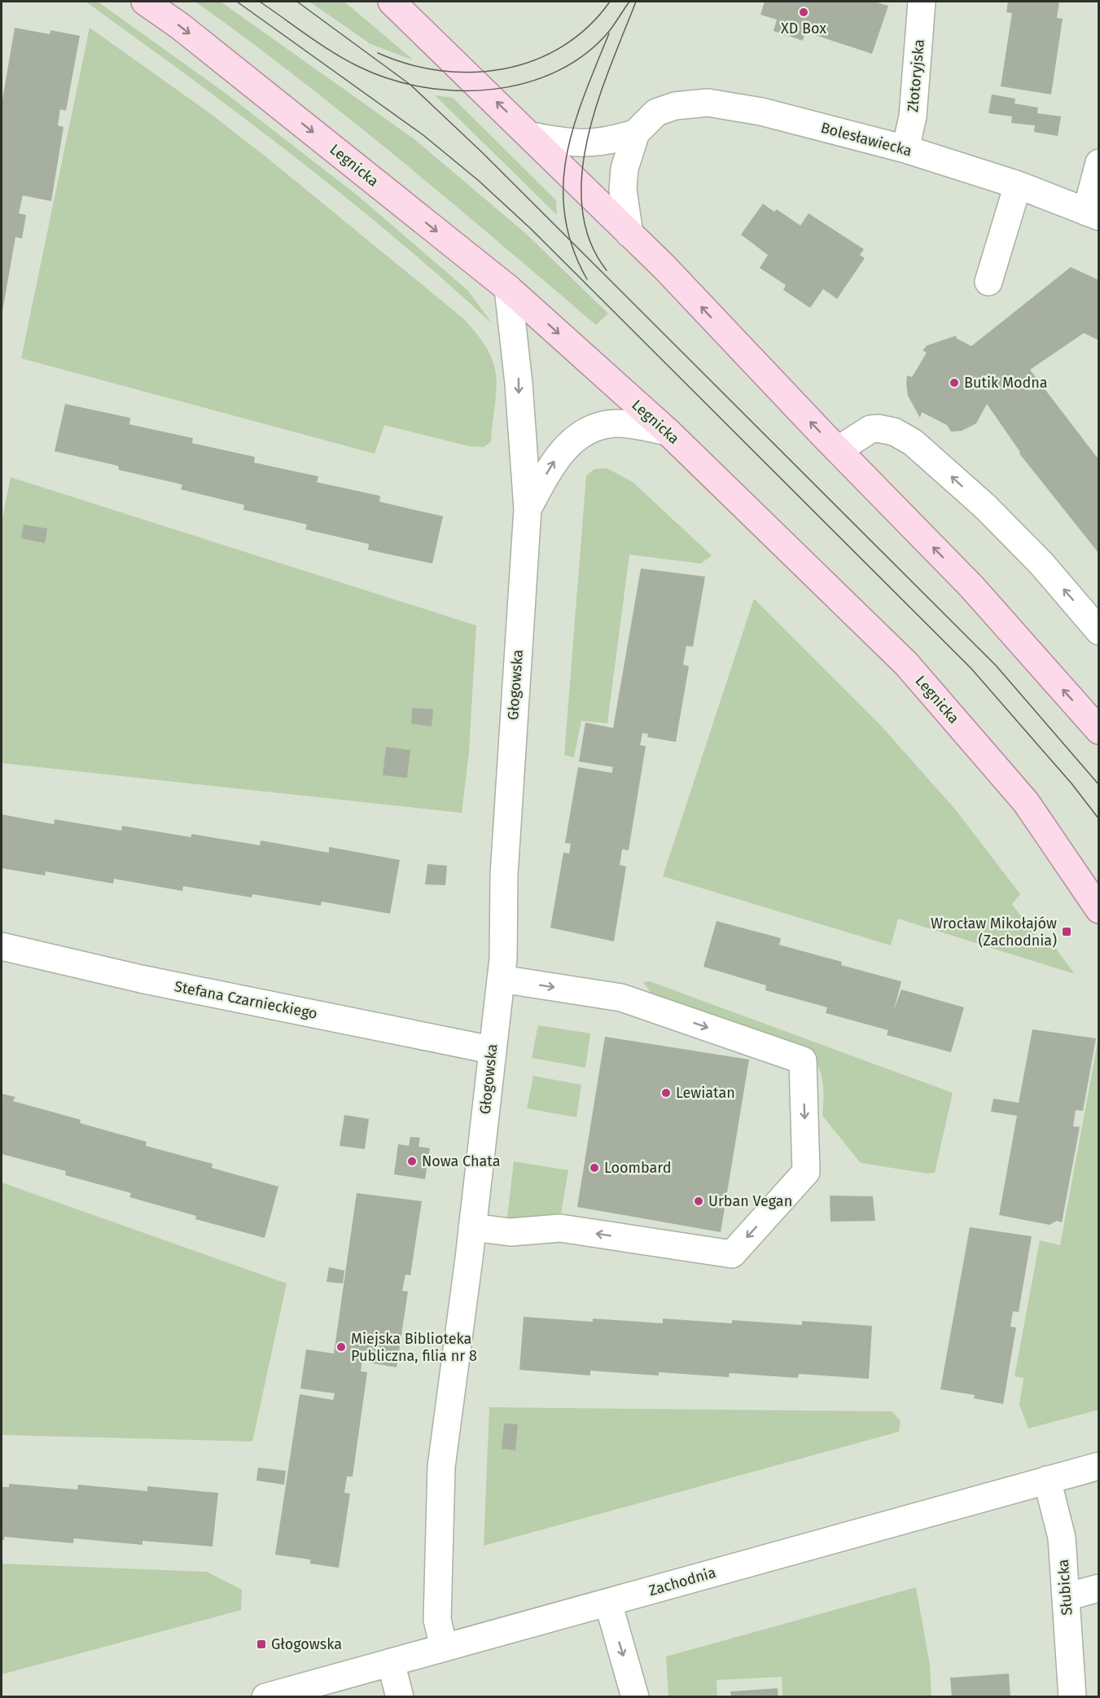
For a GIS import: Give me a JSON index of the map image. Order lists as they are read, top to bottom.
{
  "streets": {
    "main road": ["Legnicka"],
    "street": [
      "Złotoryjska",
      "Bolesławiecka",
      "Głogowska",
      "Stefana Czarnieckiego",
      "Zachodnia",
      "Słubicka"
    ]
  },
  "crossings": [
    ["Złotoryjska", "Bolesławiecka"],
    ["Legnicka", "Głogowska"],
    ["Głogowska", "Stefana Czarnieckiego"],
    ["Głogowska", "Zachodnia"],
    ["Zachodnia", "Słubicka"]
  ],
  "places": {
    "other": [
      "XD Box",
      "Butik Modna",
      "Lewiatan",
      "Nowa Chata",
      "Loombard",
      "Urban Vegan",
      "Miejska Biblioteka Publiczna, filia nr 8"
    ],
    "transit": ["Wrocław Mikołajów (Zachodnia)", "Głogowska"]
  }
}
